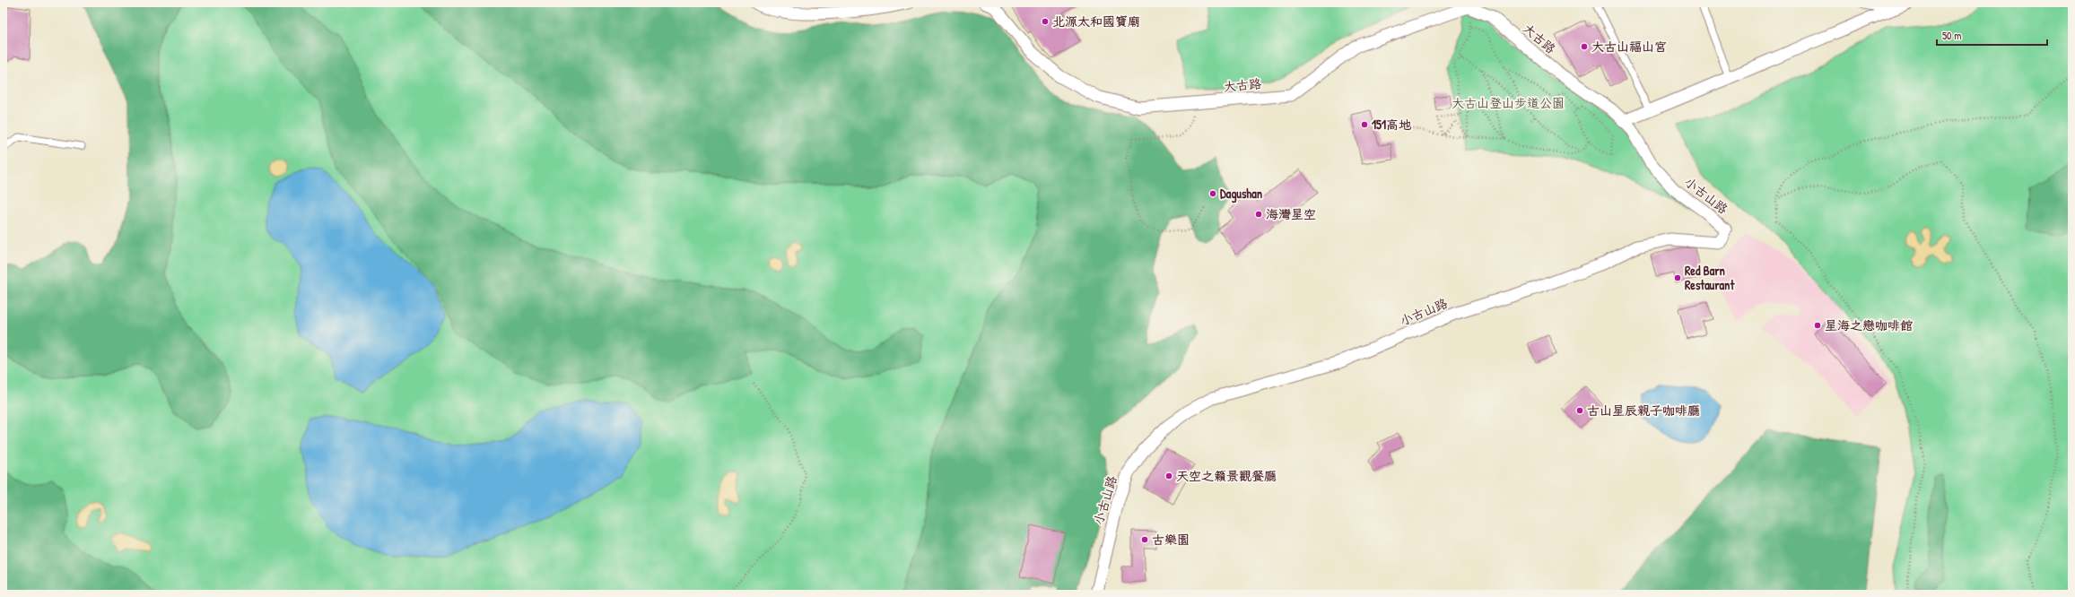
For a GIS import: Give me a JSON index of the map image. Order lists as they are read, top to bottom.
{
  "streets": {
    "street": ["大古路", "小古山路"]
  },
  "crossings": [
    ["大古路", "小古山路"]
  ],
  "parks": ["大古山登山步道公園"],
  "places": [
    "北源太和國寶廟",
    "大古山福山宮",
    "151高地",
    "Dagushan",
    "海灣星空",
    "Red Barn Restaurant",
    "星海之戀咖啡館",
    "古山星辰親子咖啡廳",
    "天空之籟景觀餐廳",
    "古樂園"
  ],
  "scale_bar": "50 m"
}
